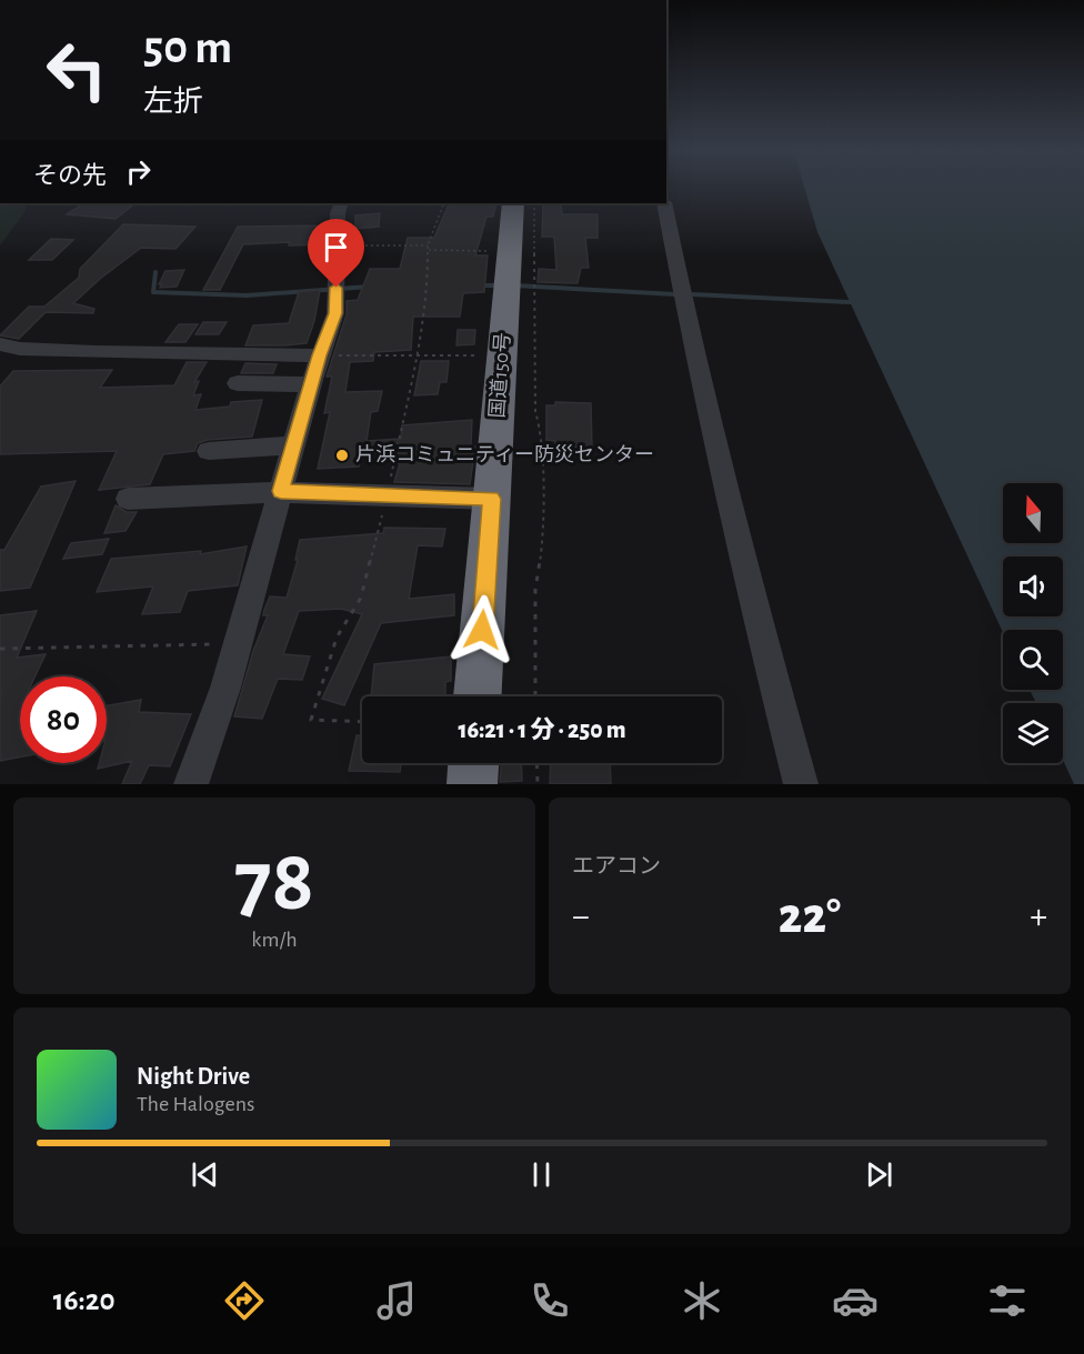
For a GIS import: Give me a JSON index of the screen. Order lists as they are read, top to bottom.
{
  "streets": {
    "highway": ["国道150号"]
  },
  "places": ["片浜コミュニティー防災センター"],
  "north": "top",
  "page": {
    "turn": ["50 m", "左折"],
    "then": "その先",
    "limit": "80",
    "trip": "16:21 · 1 分 · 250 m",
    "tile": [
      ["78", "km/h"],
      "エアコン"
    ],
    "heat": ["−", "22°", "+"],
    "song": ["Night Drive", "The Halogens"],
    "tabs": "16:20"
  }
}
